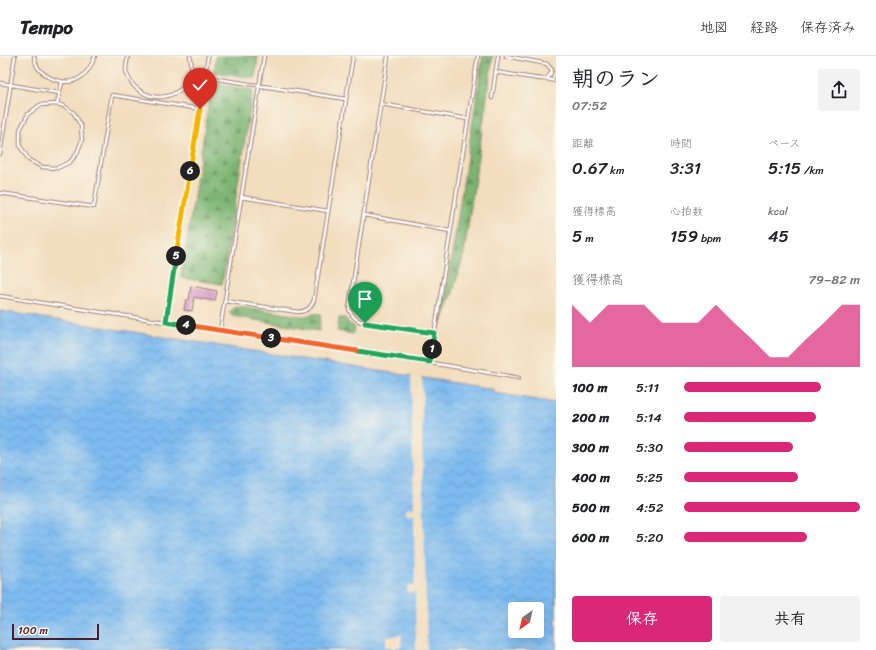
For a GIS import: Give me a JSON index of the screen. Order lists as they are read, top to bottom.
{
  "scale_bar": "100 m",
  "north": "bottom left",
  "page": {
    "header": "Tempo",
    "nav": ["地図", "経路", "保存済み"],
    "heading": ["朝のラン", "07:52"],
    "stats": [
      ["距離", "0.67 km"],
      ["時間", "3:31"],
      ["ペース", "5:15 /km"],
      ["獲得標高", "5 m"],
      ["心拍数", "159 bpm"],
      ["kcal", "45"]
    ],
    "pins": [
      "6",
      "5",
      "4",
      "3",
      "1"
    ],
    "chart": ["獲得標高", "79–82 m"],
    "list": [
      {
        "name": "100 m",
        "note": "5:11"
      },
      {
        "name": "200 m",
        "note": "5:14"
      },
      {
        "name": "300 m",
        "note": "5:30"
      },
      {
        "name": "400 m",
        "note": "5:25"
      },
      {
        "name": "500 m",
        "note": "4:52"
      },
      {
        "name": "600 m",
        "note": "5:20"
      }
    ],
    "buttons": ["保存", "共有"],
    "scale": "100 m"
  }
}
